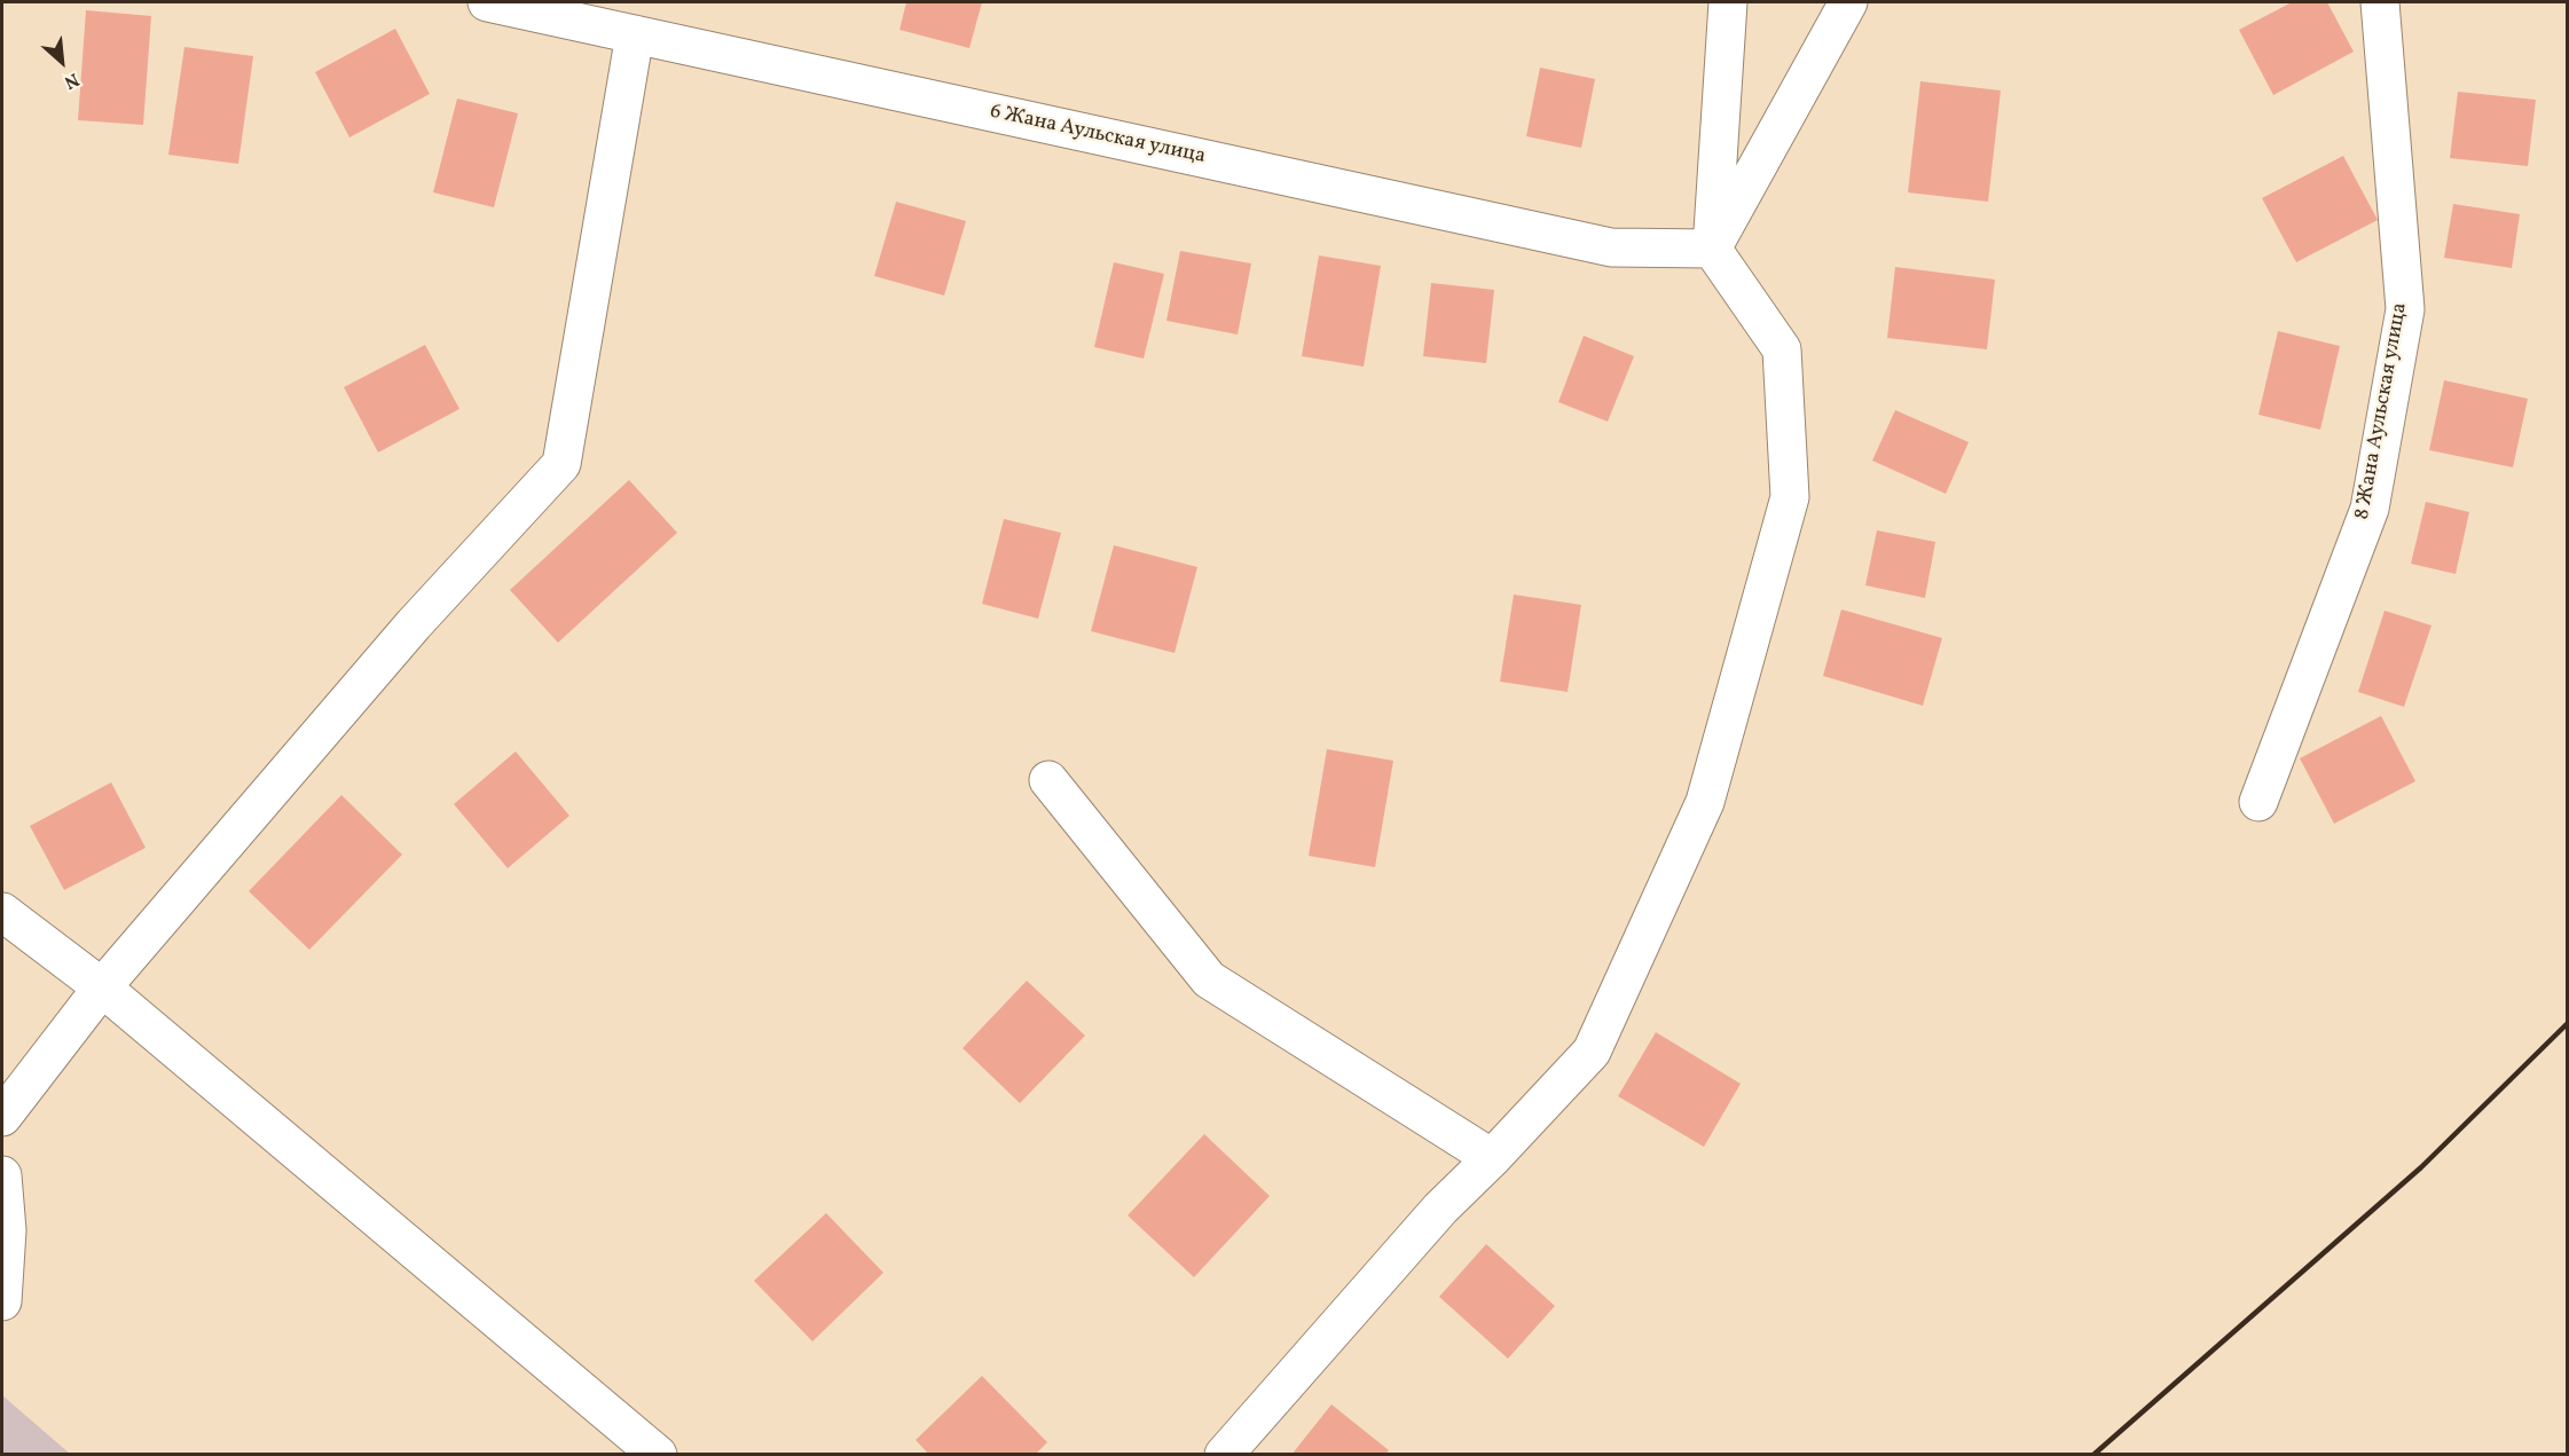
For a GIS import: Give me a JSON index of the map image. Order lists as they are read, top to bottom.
{
  "streets": {
    "street": ["6 Жана Аульская улица", "8 Жана Аульская улица"]
  },
  "north": "bottom right"
}
